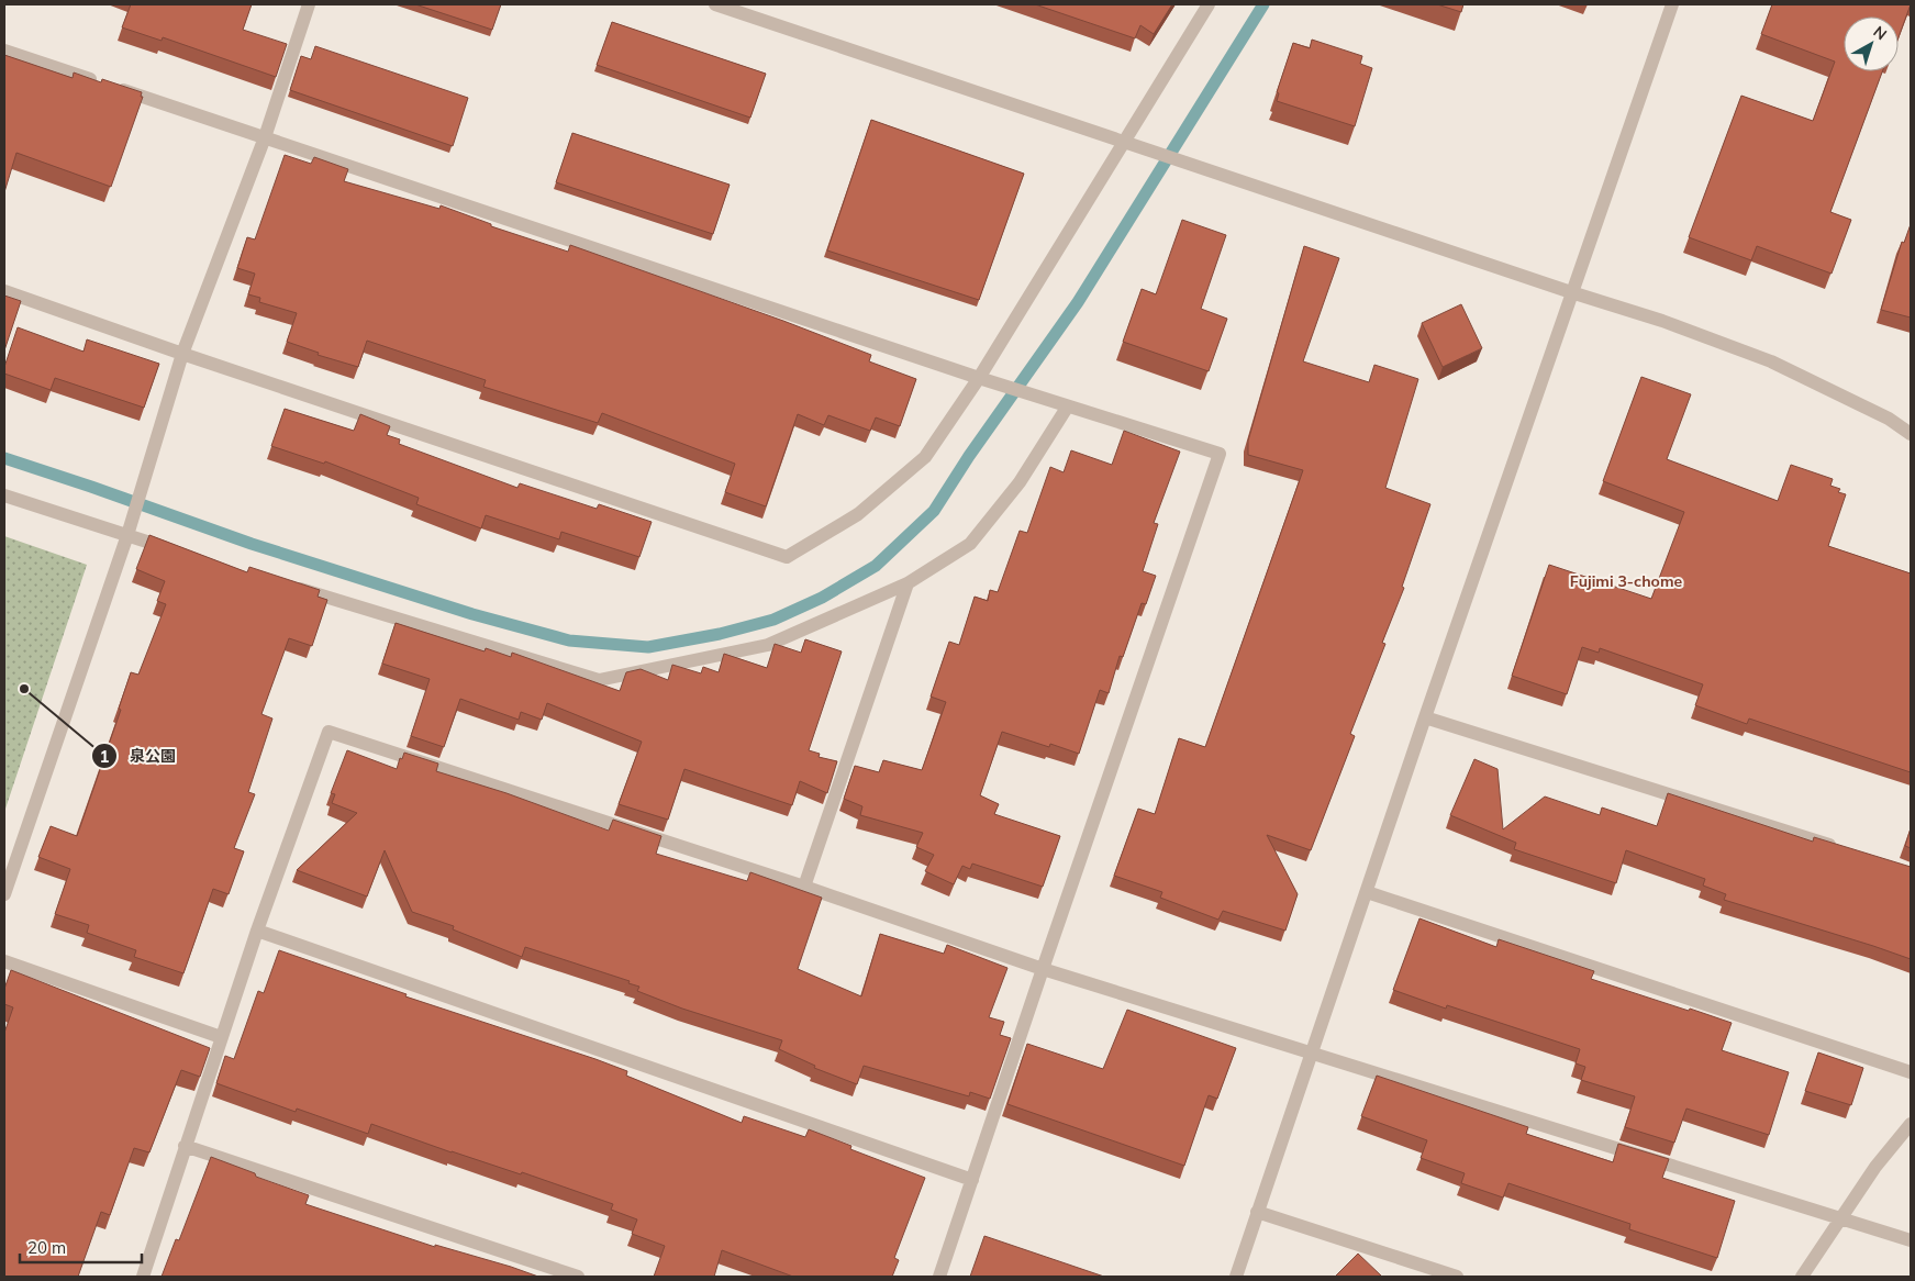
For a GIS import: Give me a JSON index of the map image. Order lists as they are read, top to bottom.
{
  "districts": ["Fujimi 3-chome"],
  "places": ["泉公園"],
  "scale_bar": "20 m",
  "north": "top right"
}
